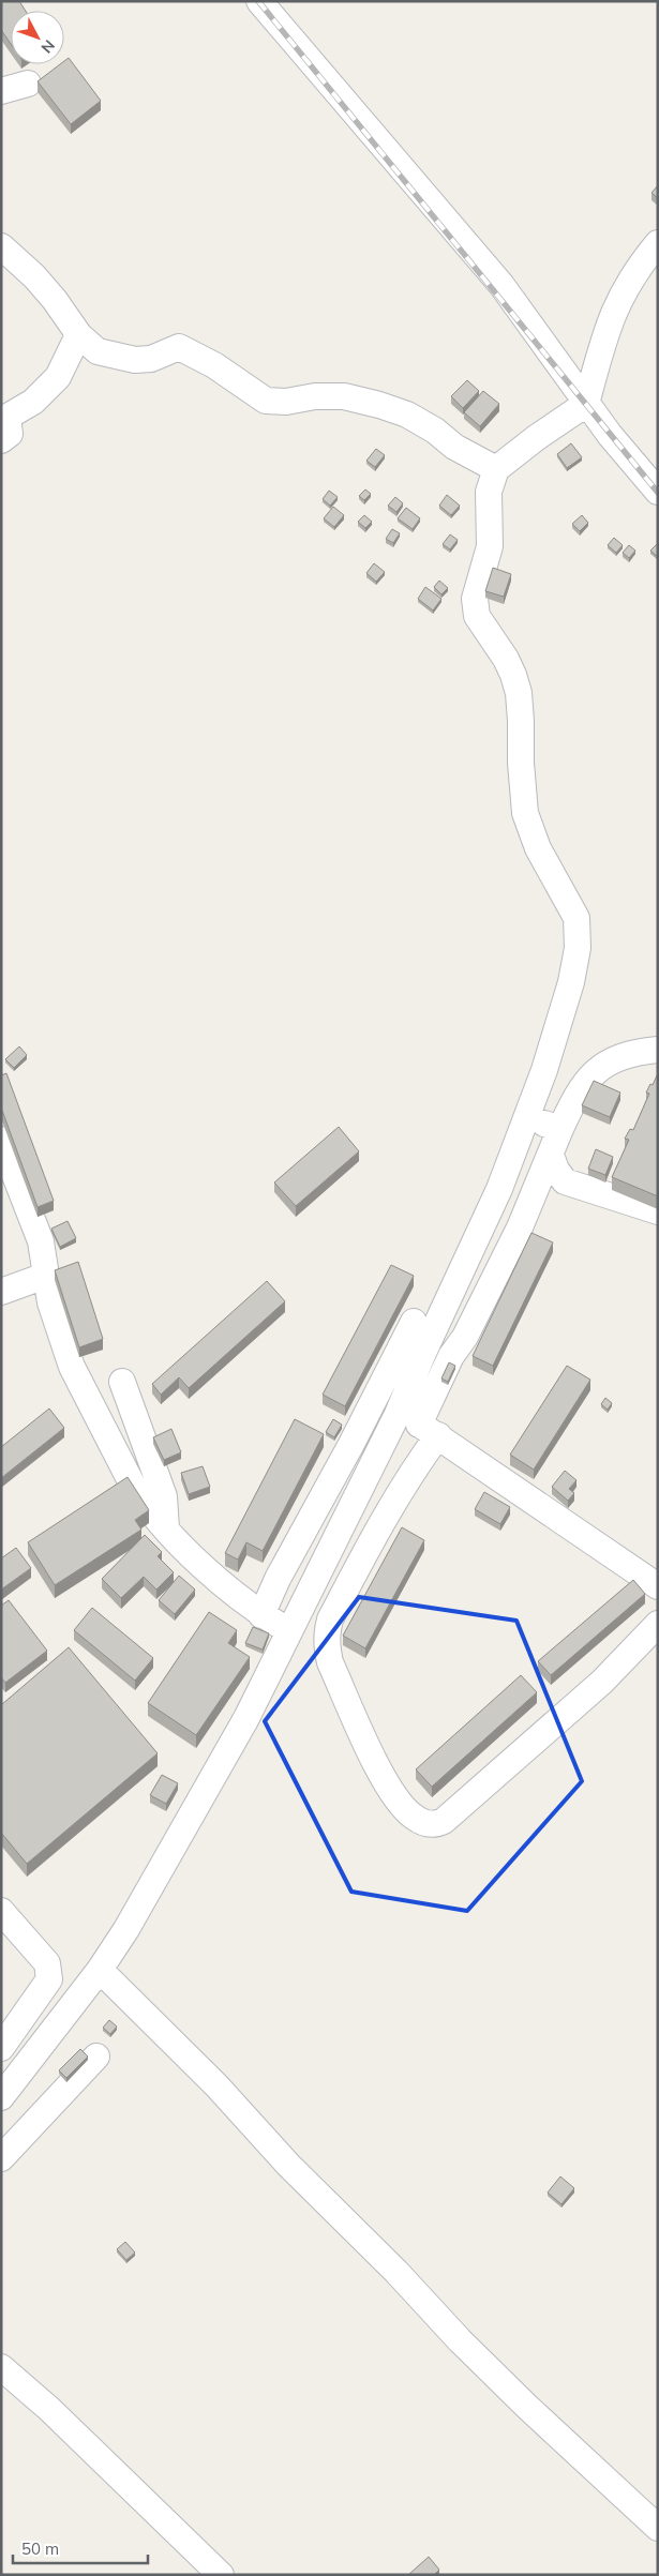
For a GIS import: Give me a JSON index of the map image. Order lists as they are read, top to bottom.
{
  "scale_bar": "50 m",
  "north": "bottom right"
}
